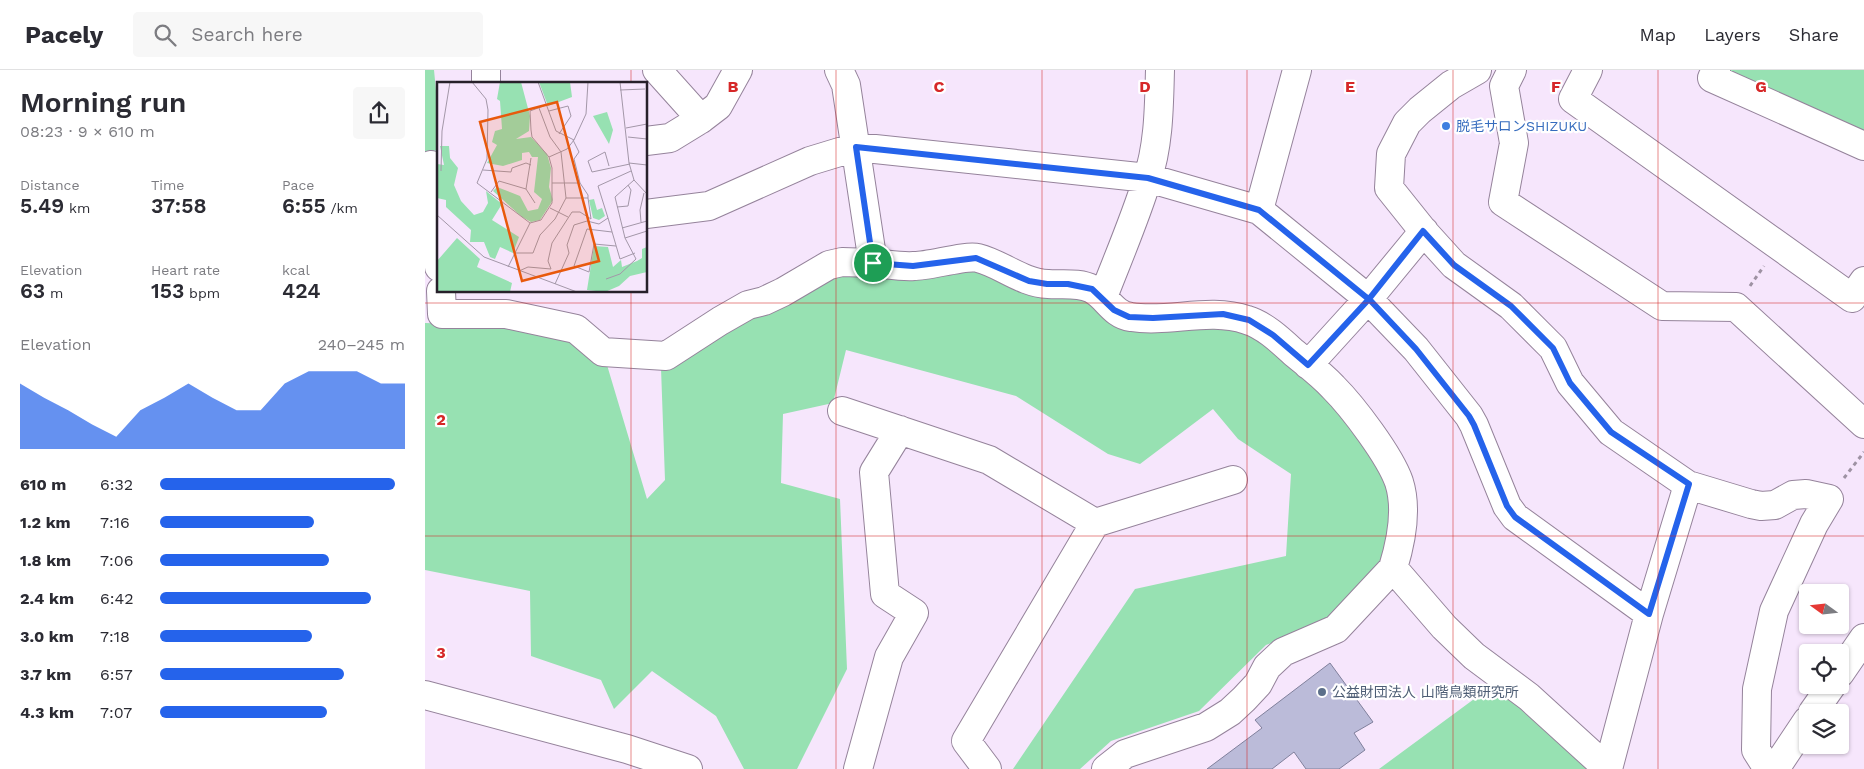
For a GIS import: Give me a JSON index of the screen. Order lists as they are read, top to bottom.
{
  "places": ["脱毛サロンSHIZUKU", "公益財団法人 山階鳥類研究所"],
  "north": "left",
  "page": {
    "header": "Pacely",
    "search": "Search here",
    "nav": ["Map", "Layers", "Share"],
    "heading": ["Morning run", "08:23 · 9 × 610 m"],
    "stats": [
      ["Distance", "5.49 km"],
      ["Time", "37:58"],
      ["Pace", "6:55 /km"],
      ["Elevation", "63 m"],
      ["Heart rate", "153 bpm"],
      ["kcal", "424"]
    ],
    "chart": ["Elevation", "240–245 m"],
    "list": [
      {
        "name": "610 m",
        "note": "6:32"
      },
      {
        "name": "1.2 km",
        "note": "7:16"
      },
      {
        "name": "1.8 km",
        "note": "7:06"
      },
      {
        "name": "2.4 km",
        "note": "6:42"
      },
      {
        "name": "3.0 km",
        "note": "7:18"
      },
      {
        "name": "3.7 km",
        "note": "6:57"
      },
      {
        "name": "4.3 km",
        "note": "7:07"
      }
    ]
  },
  "grid": {
    "columns": [
      "B",
      "C",
      "D",
      "E",
      "F",
      "G"
    ],
    "rows": ["2", "3"]
  }
}
